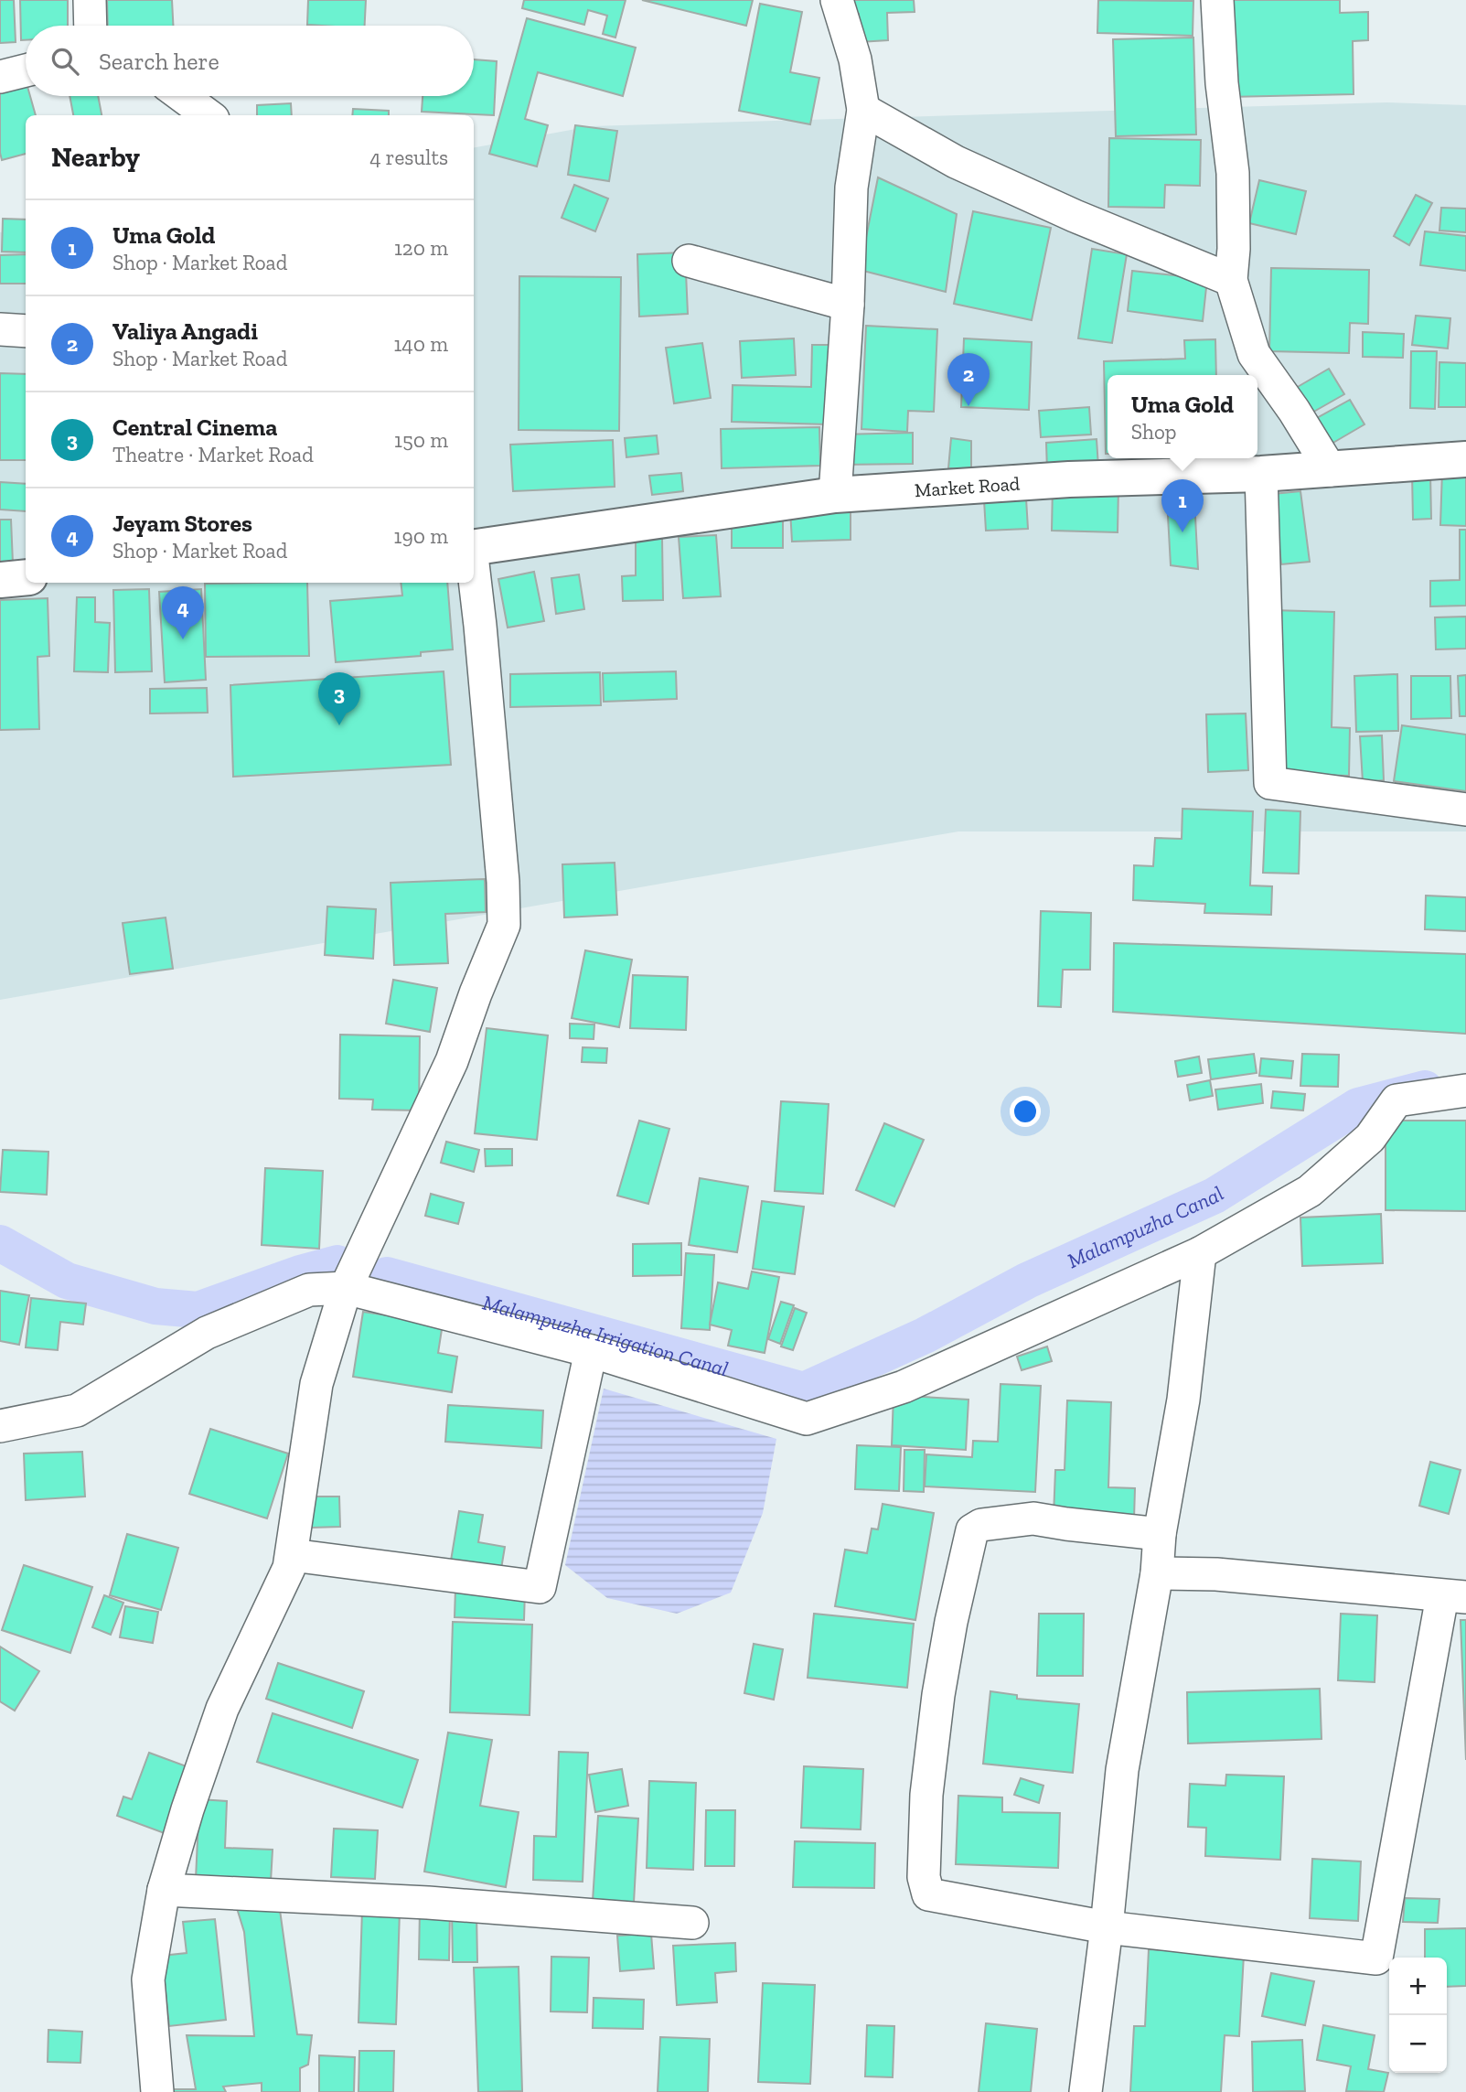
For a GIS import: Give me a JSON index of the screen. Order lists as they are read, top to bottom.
{
  "streets": {
    "main road": ["Market Road"]
  },
  "water": ["Malampuzha Canal", "Malampuzha Irrigation Canal"],
  "page": {
    "search": "Search here",
    "heading": ["Nearby", "4 results"],
    "list": [
      {
        "mark": "1",
        "name": "Uma Gold",
        "note": "Shop · Market Road",
        "value": "120 m"
      },
      {
        "mark": "2",
        "name": "Valiya Angadi",
        "note": "Shop · Market Road",
        "value": "140 m"
      },
      {
        "mark": "3",
        "name": "Central Cinema",
        "note": "Theatre · Market Road",
        "value": "150 m"
      },
      {
        "mark": "4",
        "name": "Jeyam Stores",
        "note": "Shop · Market Road",
        "value": "190 m"
      }
    ],
    "pins": [
      "2",
      "1",
      "4",
      "3"
    ],
    "popup": ["Uma Gold", "Shop"],
    "map_buttons": ["+", "−"]
  }
}
